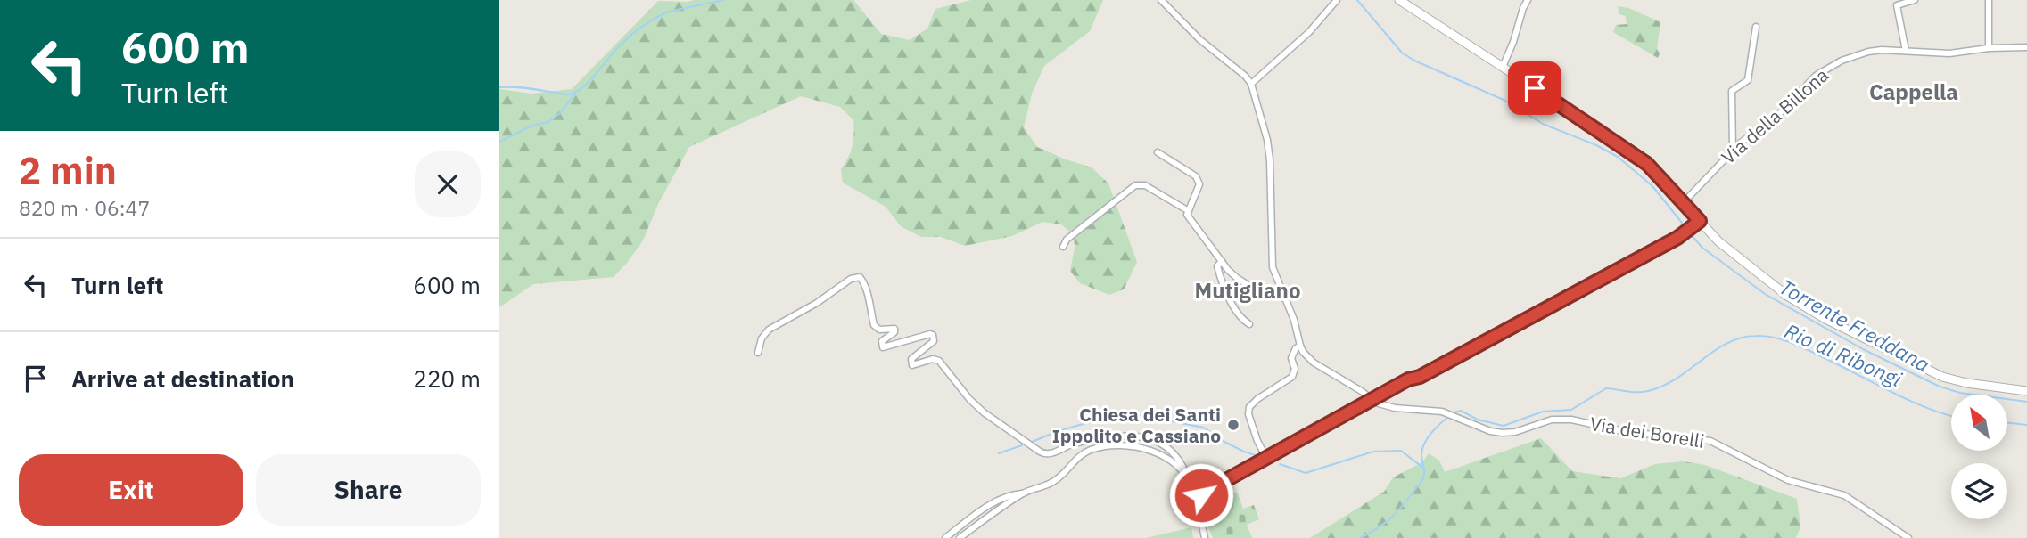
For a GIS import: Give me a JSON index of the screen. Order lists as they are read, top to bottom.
{
  "streets": {
    "street": ["Via della Billona", "Via dei Borelli"]
  },
  "districts": ["Cappella", "Mutigliano"],
  "water": ["Torrente Freddana", "Rio di Ribongi"],
  "places": ["Chiesa dei Santi Ippolito e Cassiano"],
  "north": "top left",
  "page": {
    "turn": ["600 m", "Turn left"],
    "heading": ["2 min", "820 m · 06:47"],
    "list": [
      {
        "name": "Turn left",
        "value": "600 m"
      },
      {
        "name": "Arrive at destination",
        "value": "220 m"
      }
    ],
    "buttons": ["Exit", "Share"]
  }
}
